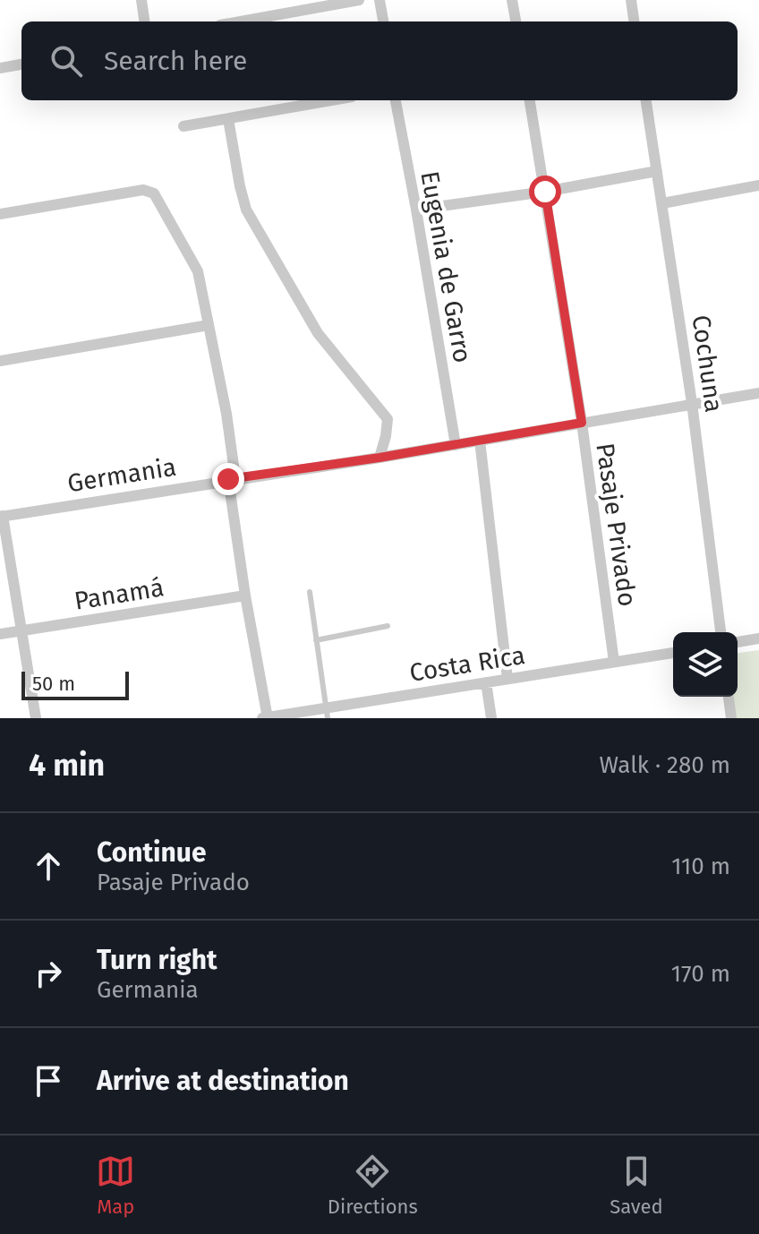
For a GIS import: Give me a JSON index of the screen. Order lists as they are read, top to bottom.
{
  "streets": {
    "street": [
      "Eugenia de Garro",
      "Cochuna",
      "Germania",
      "Pasaje Privado",
      "Panamá",
      "Costa Rica"
    ]
  },
  "crossings": [
    ["Eugenia de Garro", "Germania"],
    ["Cochuna", "Germania"],
    ["Germania", "Pasaje Privado"],
    ["Pasaje Privado", "Costa Rica"]
  ],
  "scale_bar": "50 m",
  "page": {
    "search": "Search here",
    "scale": "50 m",
    "heading": ["4 min", "Walk · 280 m"],
    "list": [
      ["Continue", "Pasaje Privado", "110 m"],
      ["Turn right", "Germania", "170 m"],
      "Arrive at destination"
    ],
    "nav": ["Map", "Directions", "Saved"]
  }
}
